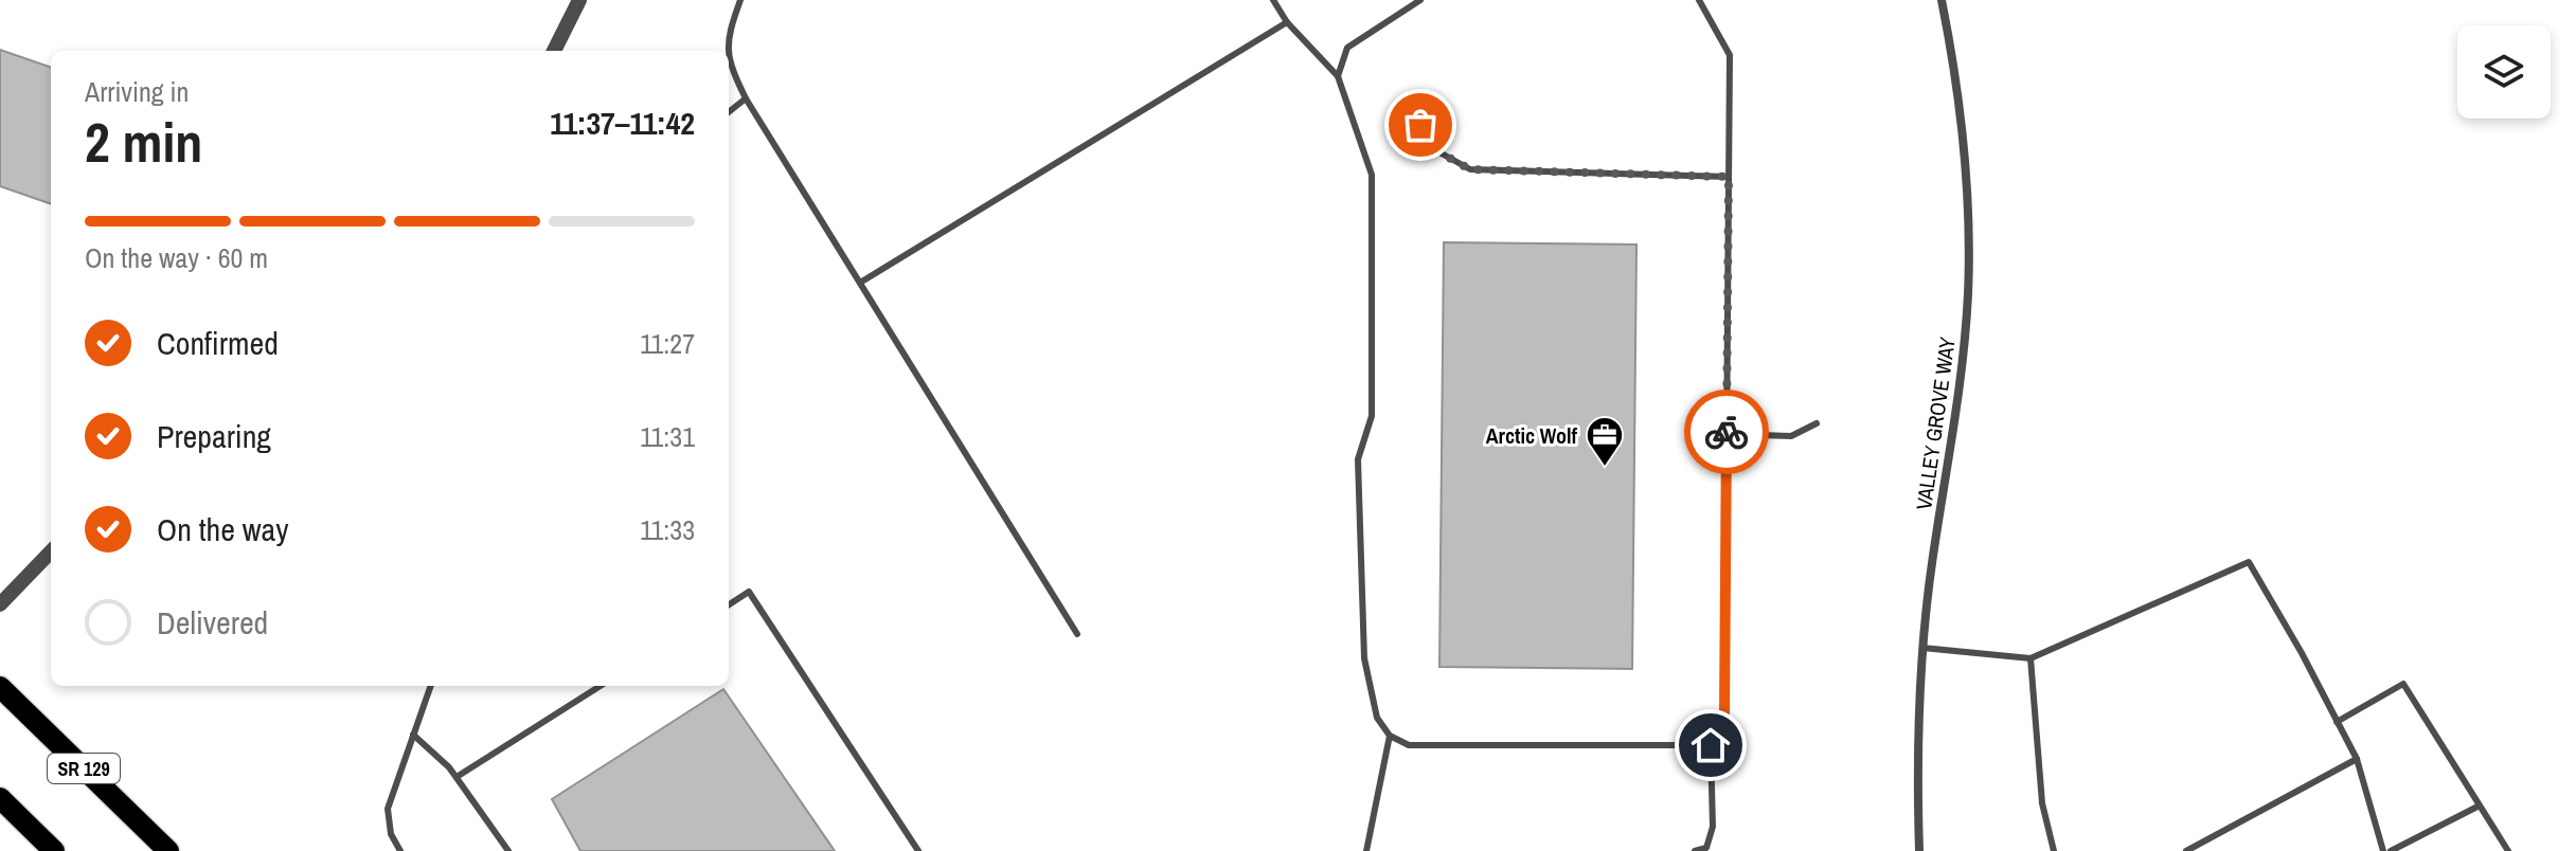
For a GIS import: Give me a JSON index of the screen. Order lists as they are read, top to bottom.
{
  "streets": {
    "main road": ["SR 129"],
    "street": ["VALLEY GROVE WAY"]
  },
  "places": {
    "office": ["Arctic Wolf"]
  },
  "page": {
    "heading": ["2 min", "Arriving in", "11:37–11:42"],
    "bar": "On the way · 60 m",
    "list": [
      ["Confirmed", "11:27"],
      ["Preparing", "11:31"],
      ["On the way", "11:33"],
      "Delivered"
    ]
  }
}
